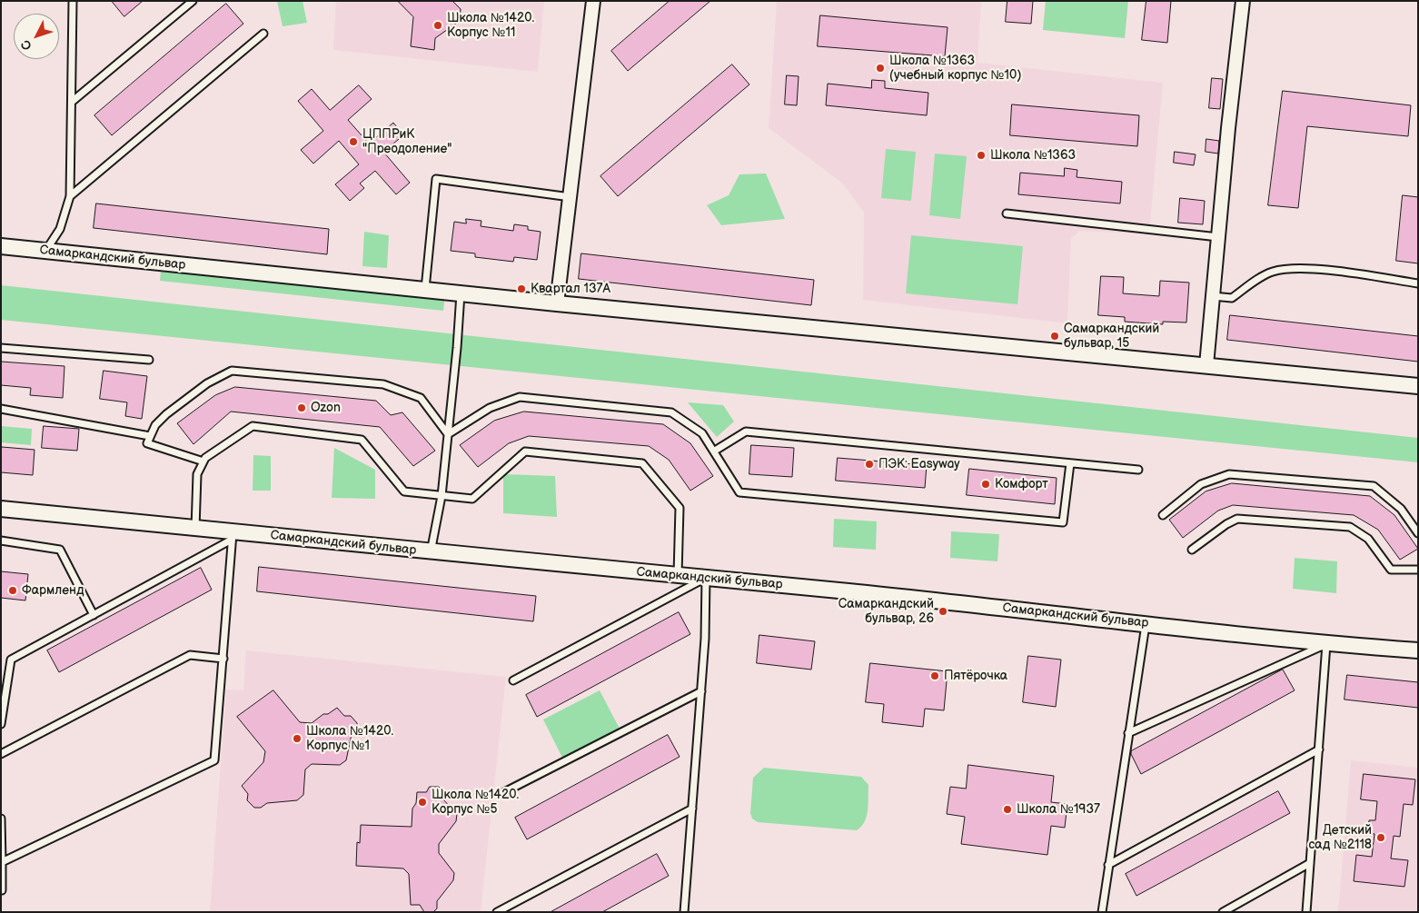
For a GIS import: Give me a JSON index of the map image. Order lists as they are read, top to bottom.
{
  "streets": {
    "street": ["Самаркандский бульвар"]
  },
  "places": [
    "Школа №1420. Корпус №11",
    "Школа №1363 (учебный корпус №10)",
    "ЦППРиК \"Преодоление\"",
    "Школа №1363",
    "Квартал 137А",
    "Самаркандский бульвар, 15",
    "Ozon",
    "ПЭК: Easyway",
    "Комфорт",
    "Фармленд",
    "Самаркандский бульвар, 26",
    "Пятёрочка",
    "Школа №1420. Корпус №1",
    "Школа №1420. Корпус №5",
    "Школа №1937",
    "Детский сад №2118"
  ],
  "north": "bottom left"
}
